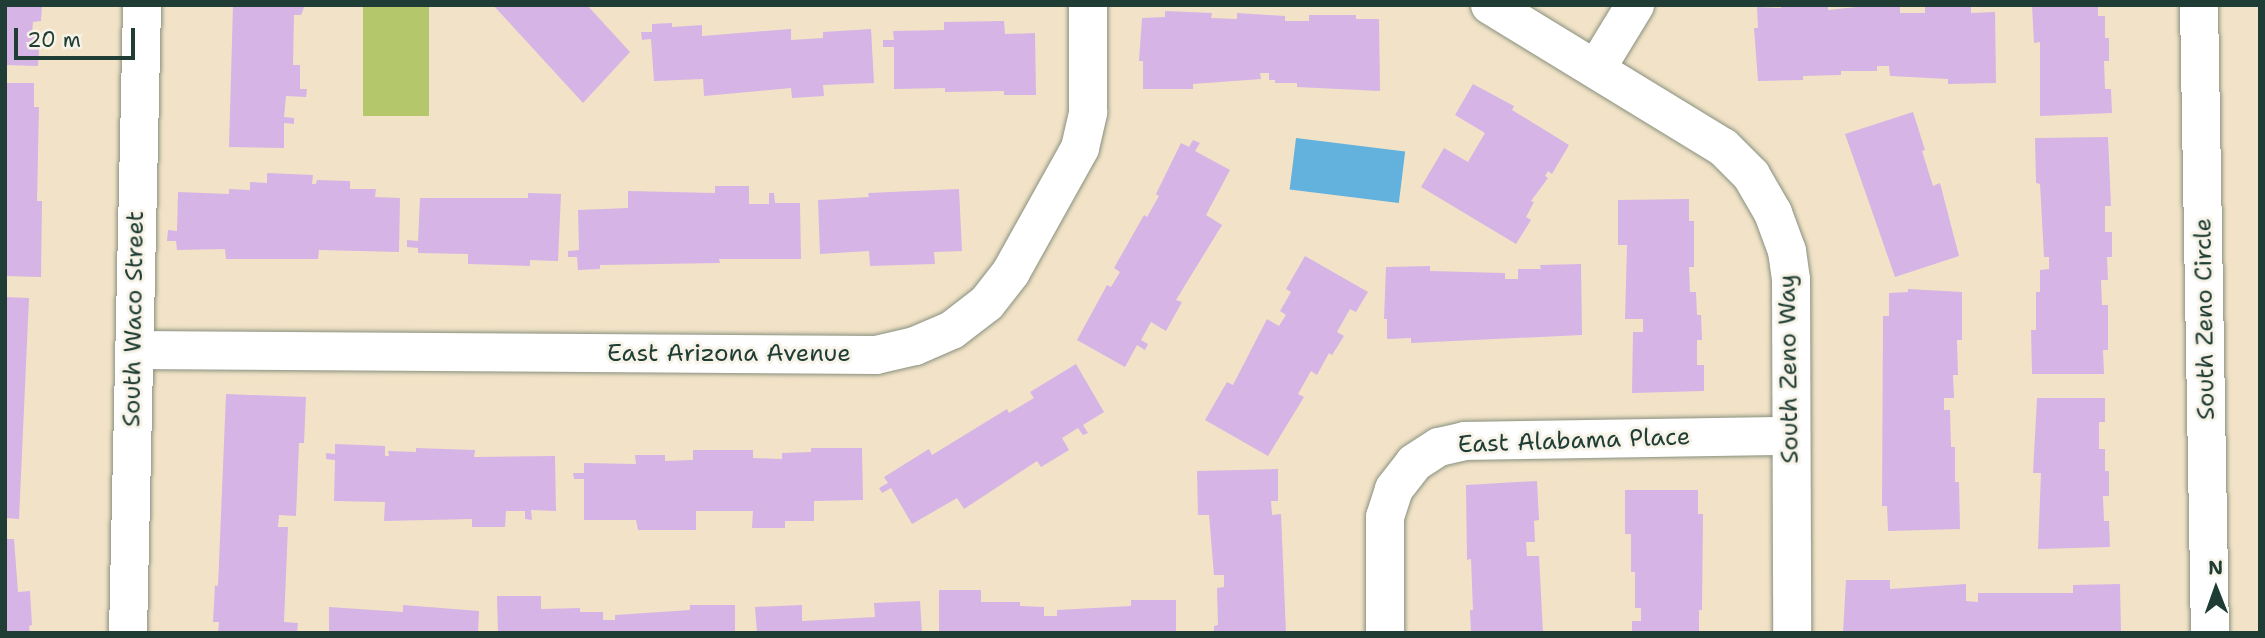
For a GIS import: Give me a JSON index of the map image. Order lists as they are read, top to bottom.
{
  "streets": {
    "street": [
      "South Waco Street",
      "South Zeno Circle",
      "East Arizona Avenue",
      "South Zeno Way",
      "East Alabama Place"
    ]
  },
  "crossings": [
    ["South Waco Street", "East Arizona Avenue"],
    ["South Zeno Way", "East Alabama Place"]
  ],
  "scale_bar": "20 m",
  "north": "top"
}
